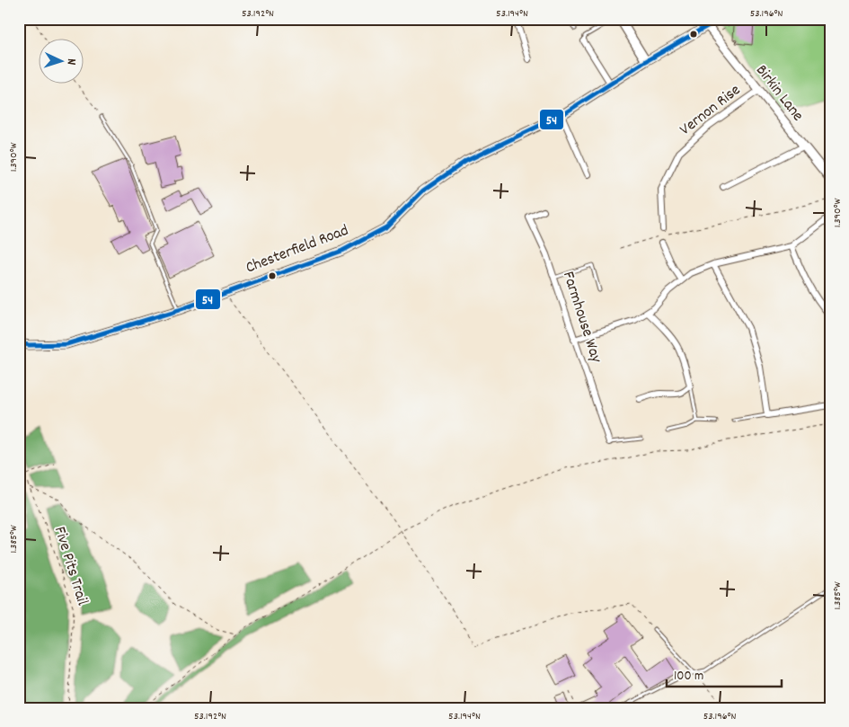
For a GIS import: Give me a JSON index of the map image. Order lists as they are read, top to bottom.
{
  "streets": {
    "main road": ["Birkin Lane", "Chesterfield Road"],
    "street": ["Vernon Rise", "Farmhouse Way"],
    "path": ["Five Pits Trail"]
  },
  "crossings": [
    ["Birkin Lane", "Vernon Rise"],
    ["Birkin Lane", "Chesterfield Road"]
  ],
  "lines": ["transit line 54"],
  "scale_bar": "100 m",
  "north": "right",
  "coordinates": [
    "53.192°N",
    "53.194°N",
    "53.196°N",
    "1.390°W",
    "1.385°W"
  ]
}
